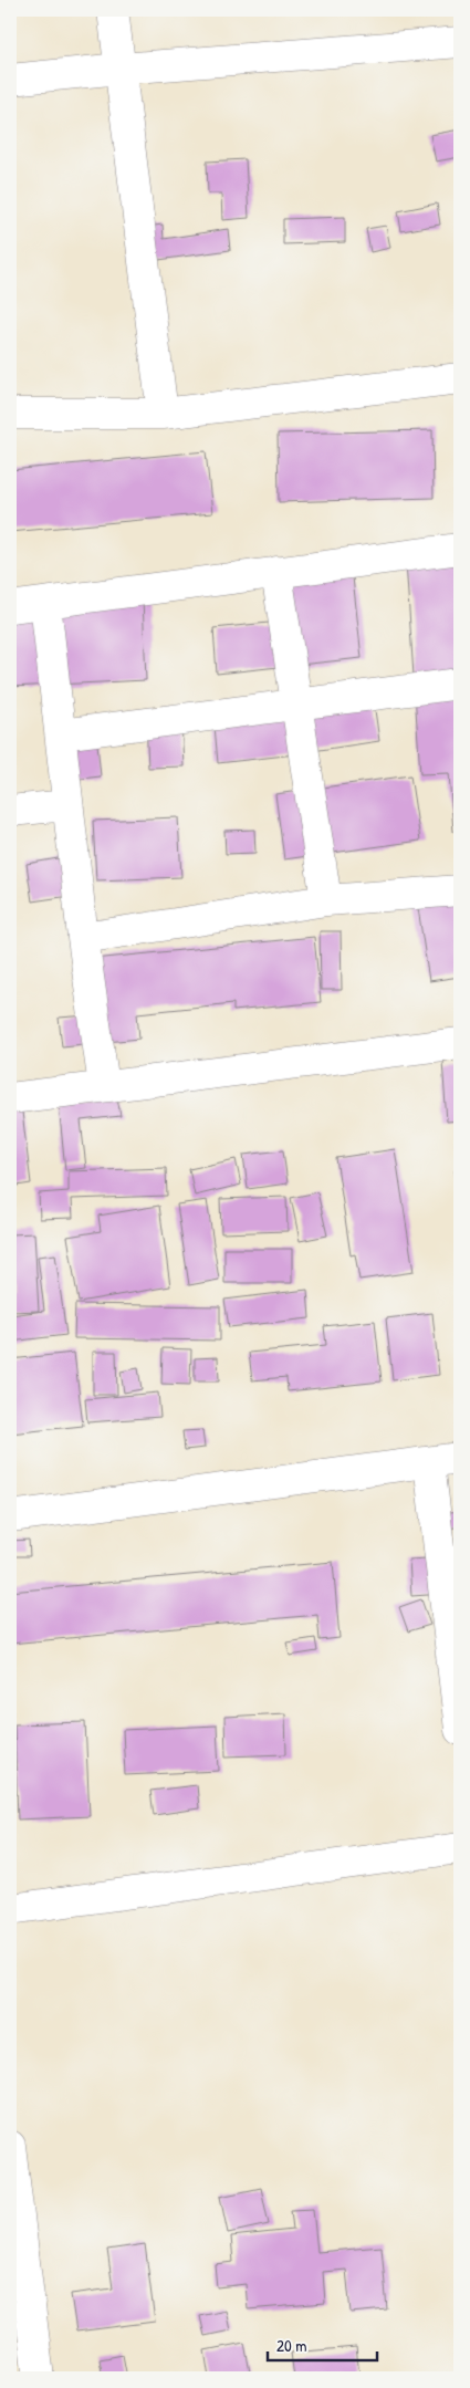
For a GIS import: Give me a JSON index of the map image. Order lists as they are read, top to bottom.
{
  "scale_bar": "20 m"
}
